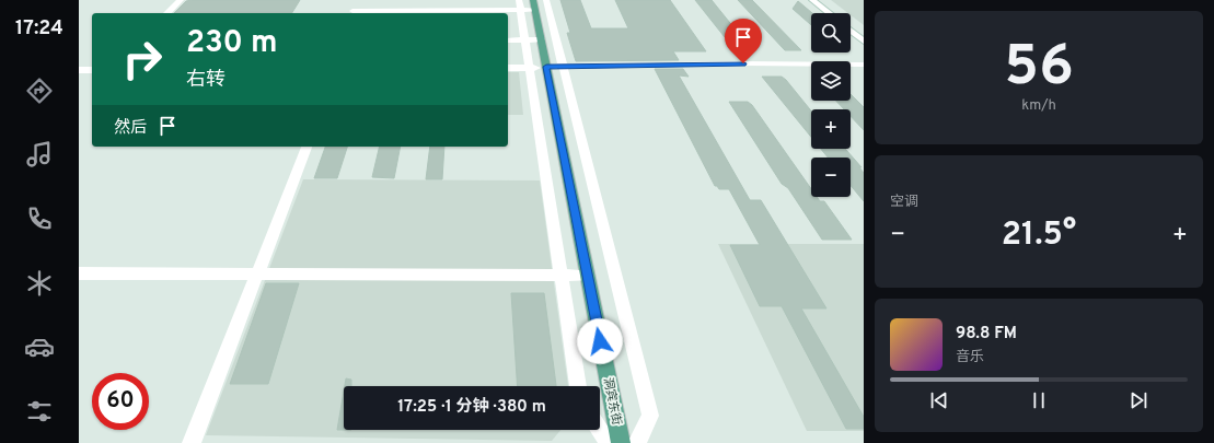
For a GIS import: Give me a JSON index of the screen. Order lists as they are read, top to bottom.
{
  "streets": {
    "main road": ["洞宾东街"]
  },
  "page": {
    "tabs": "17:24",
    "tile": [
      ["56", "km/h"],
      "空调"
    ],
    "map_buttons": ["+", "−"],
    "turn": ["230 m", "右转"],
    "then": "然后",
    "heat": ["−", "21.5°", "+"],
    "song": ["98.8 FM", "音乐"],
    "limit": "60",
    "trip": "17:25 · 1 分钟 · 380 m"
  }
}
